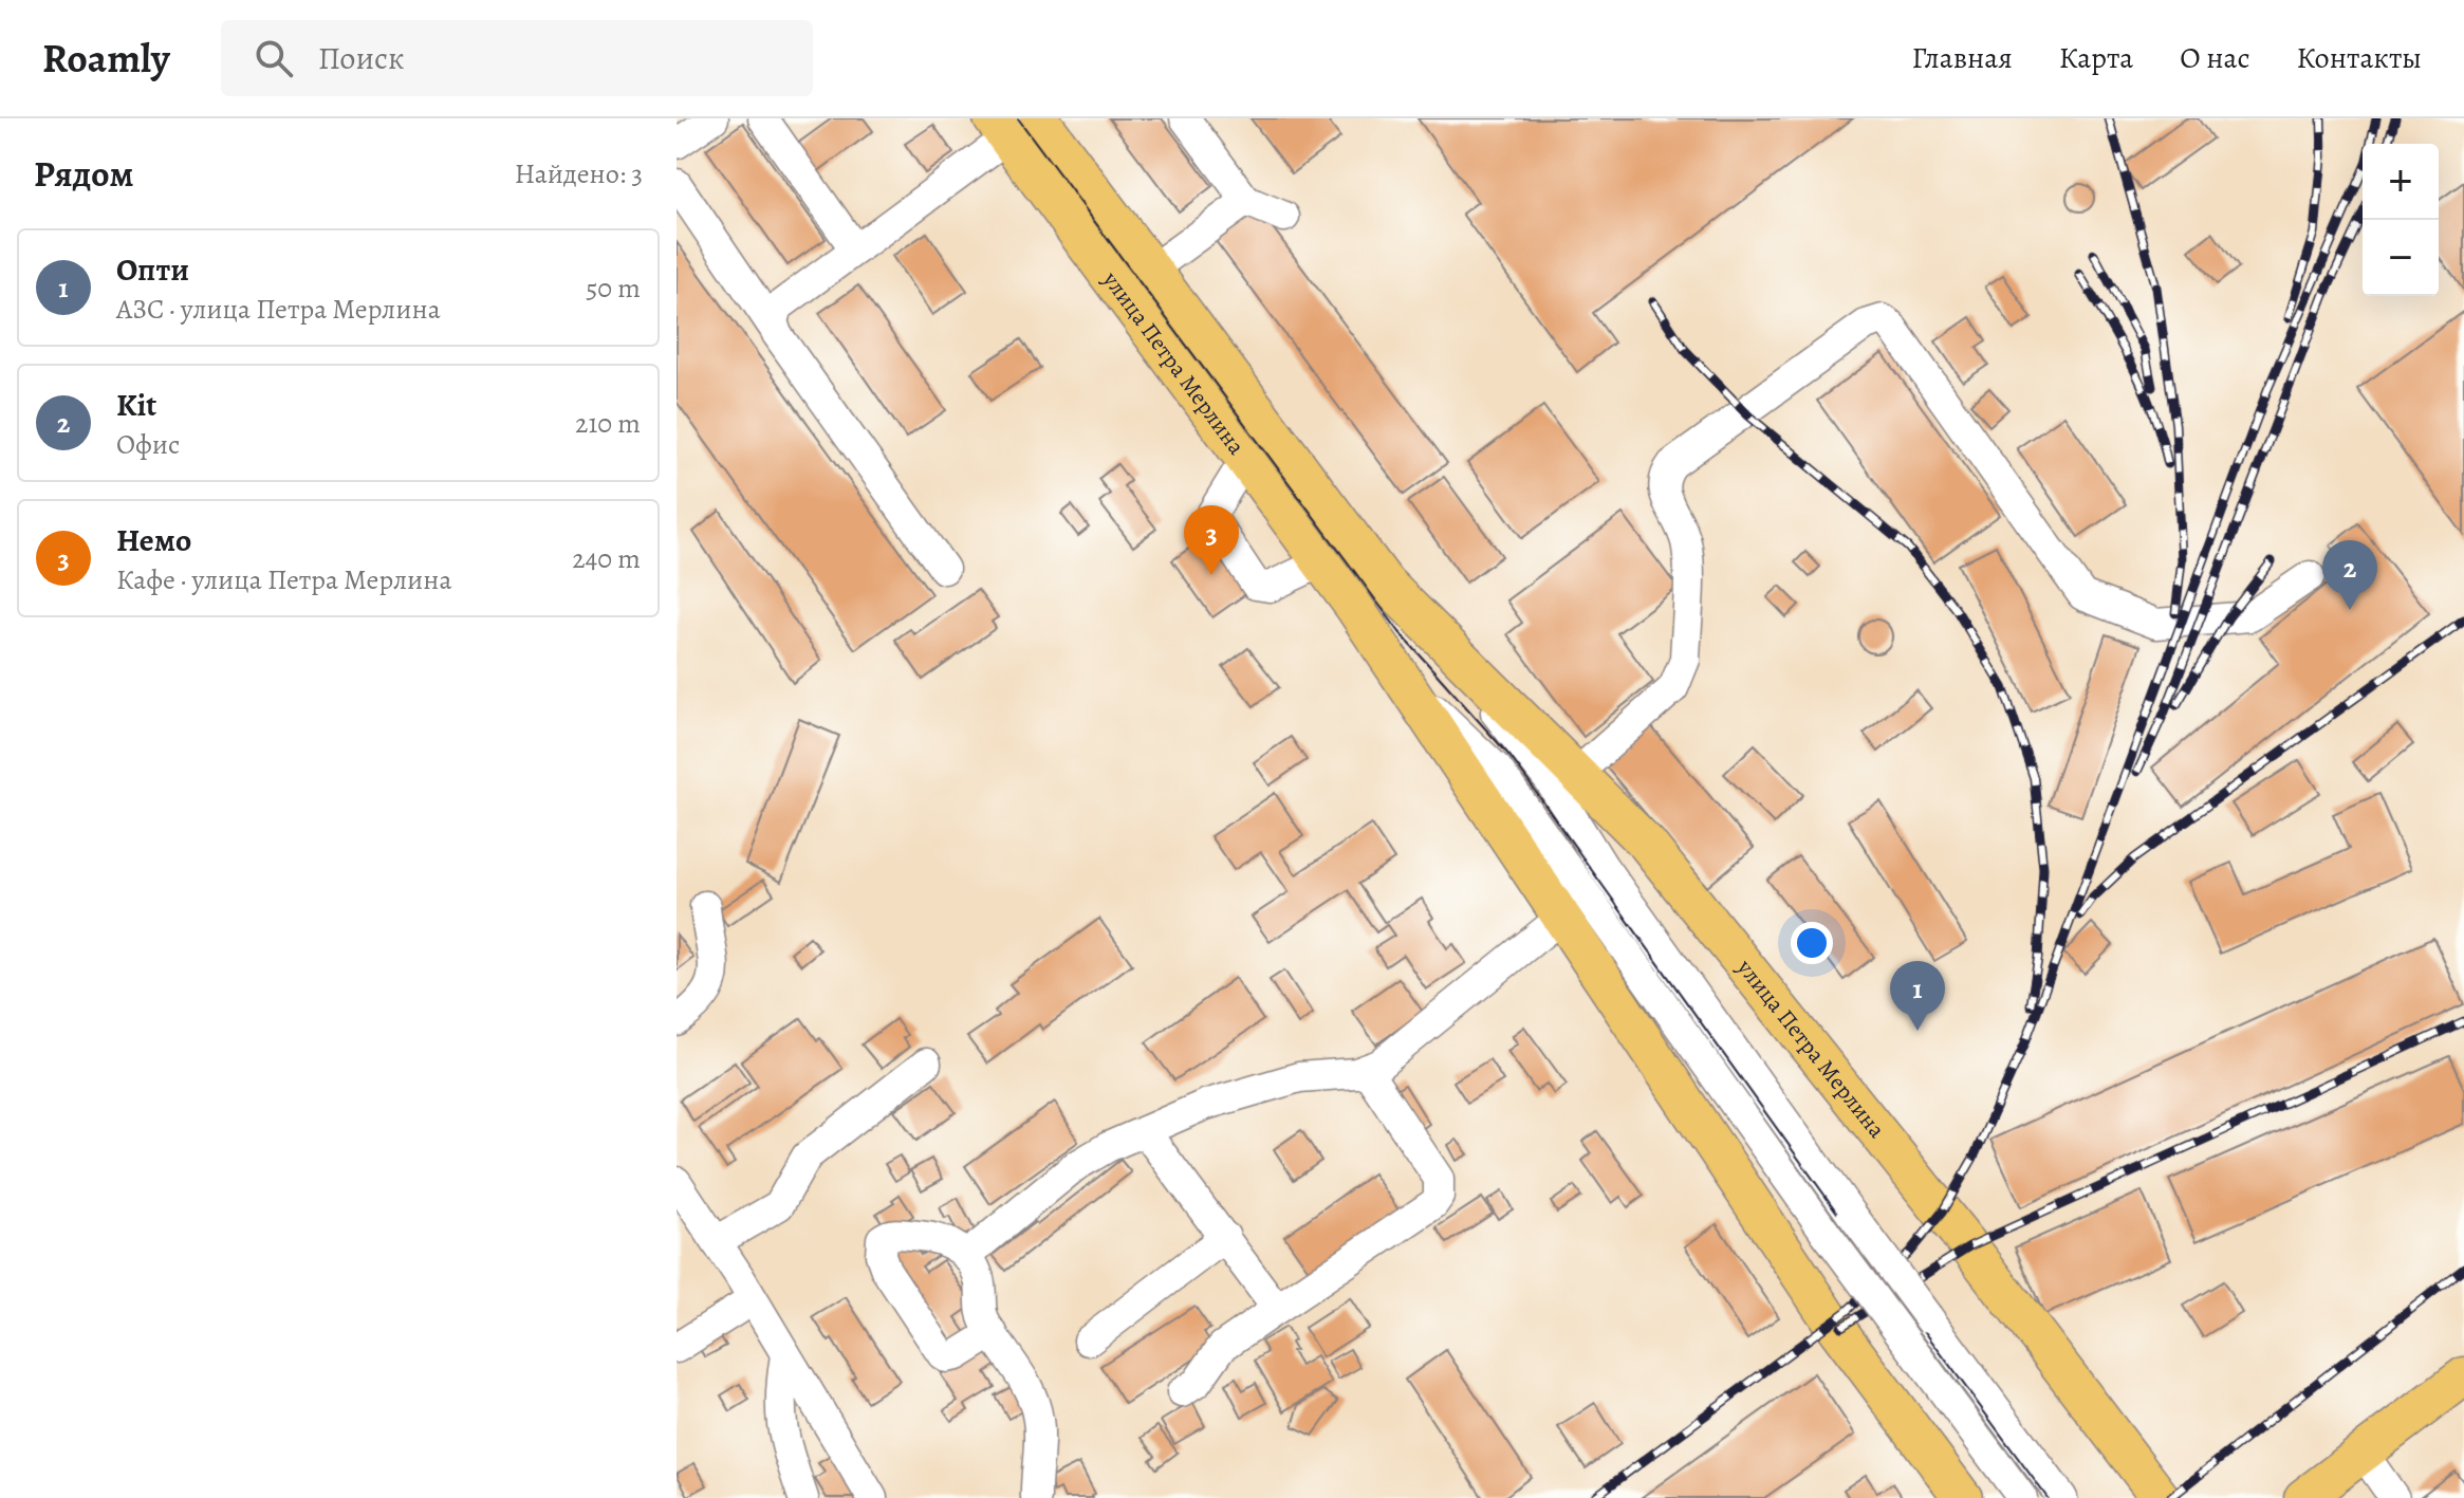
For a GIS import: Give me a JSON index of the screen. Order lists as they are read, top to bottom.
{
  "streets": {
    "main road": ["улица Петра Мерлина"]
  },
  "page": {
    "header": "Roamly",
    "search": "Поиск",
    "nav": [
      "Главная",
      "Карта",
      "О нас",
      "Контакты"
    ],
    "heading": ["Рядом", "Найдено: 3"],
    "map_buttons": ["+", "−"],
    "list": [
      {
        "mark": "1",
        "name": "Опти",
        "note": "АЗС · улица Петра Мерлина",
        "value": "50 m"
      },
      {
        "mark": "2",
        "name": "Kit",
        "note": "Офис",
        "value": "210 m"
      },
      {
        "mark": "3",
        "name": "Немо",
        "note": "Кафе · улица Петра Мерлина",
        "value": "240 m"
      }
    ],
    "pins": ["3", "2", "1"]
  }
}
